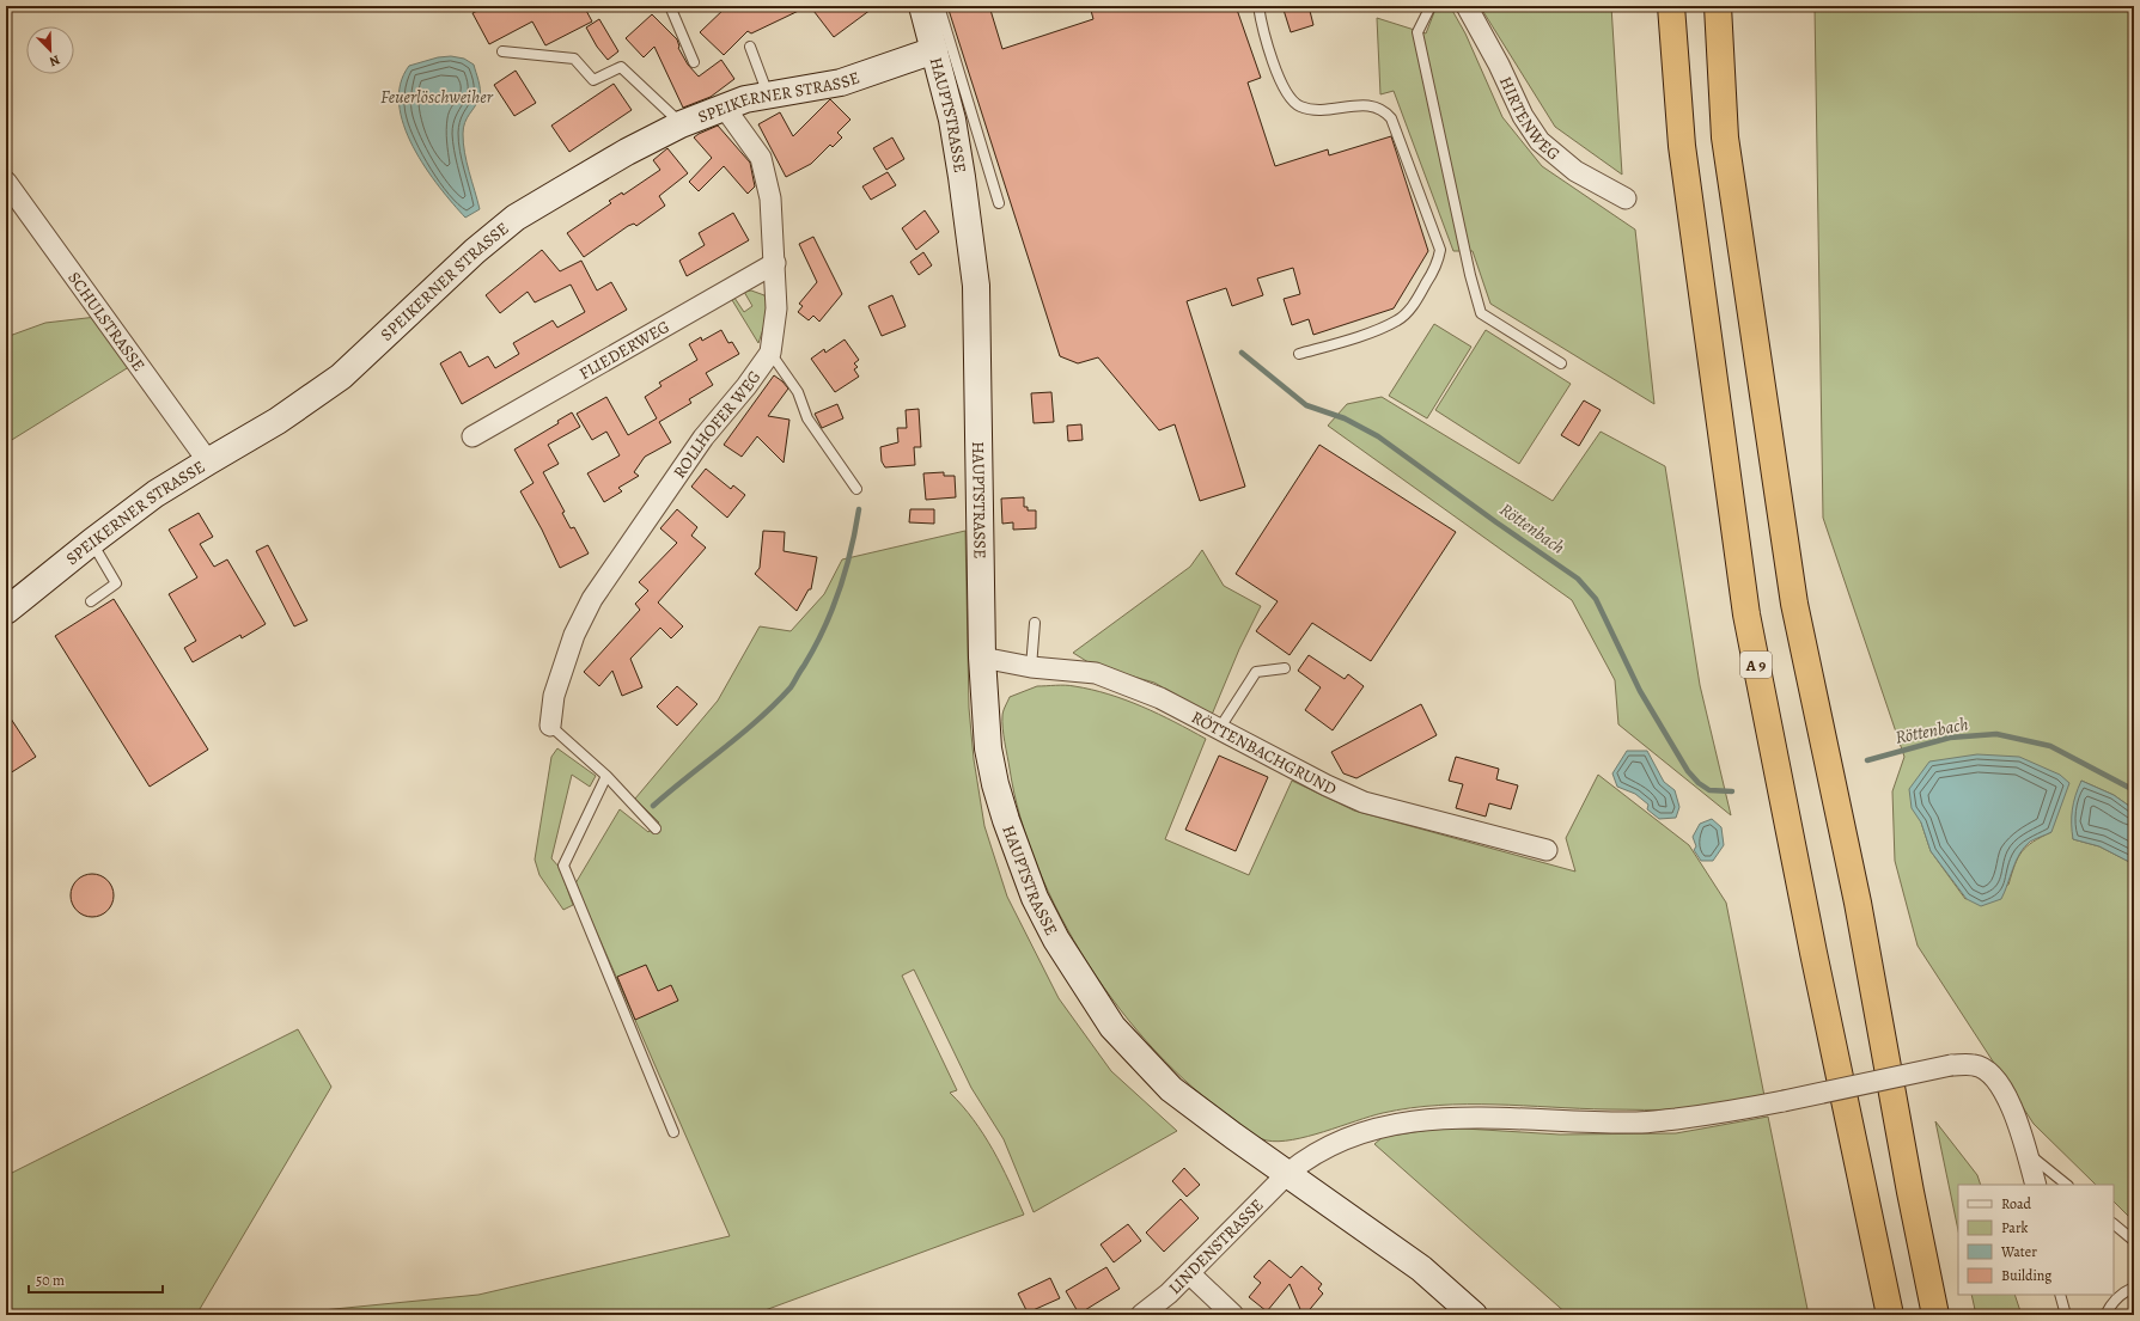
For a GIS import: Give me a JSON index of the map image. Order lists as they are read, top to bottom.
{
  "streets": {
    "highway": ["A 9"],
    "main road": ["SPEIKERNER STRASSE", "HAUPTSTRASSE"],
    "street": [
      "HIRTENWEG",
      "SCHULSTRASSE",
      "FLIEDERWEG",
      "ROLLHOFER WEG",
      "RÖTTENBACHGRUND",
      "LINDENSTRASSE"
    ]
  },
  "crossings": [
    ["SPEIKERNER STRASSE", "HAUPTSTRASSE"],
    ["SPEIKERNER STRASSE", "SCHULSTRASSE"],
    ["SPEIKERNER STRASSE", "ROLLHOFER WEG"],
    ["HAUPTSTRASSE", "RÖTTENBACHGRUND"],
    ["HAUPTSTRASSE", "LINDENSTRASSE"],
    ["FLIEDERWEG", "ROLLHOFER WEG"]
  ],
  "water": ["Feuerlöschweiher", "Röttenbach"],
  "legend": [
    "Road",
    "Park",
    "Water",
    "Building"
  ],
  "scale_bar": "50 m",
  "north": "bottom right"
}
